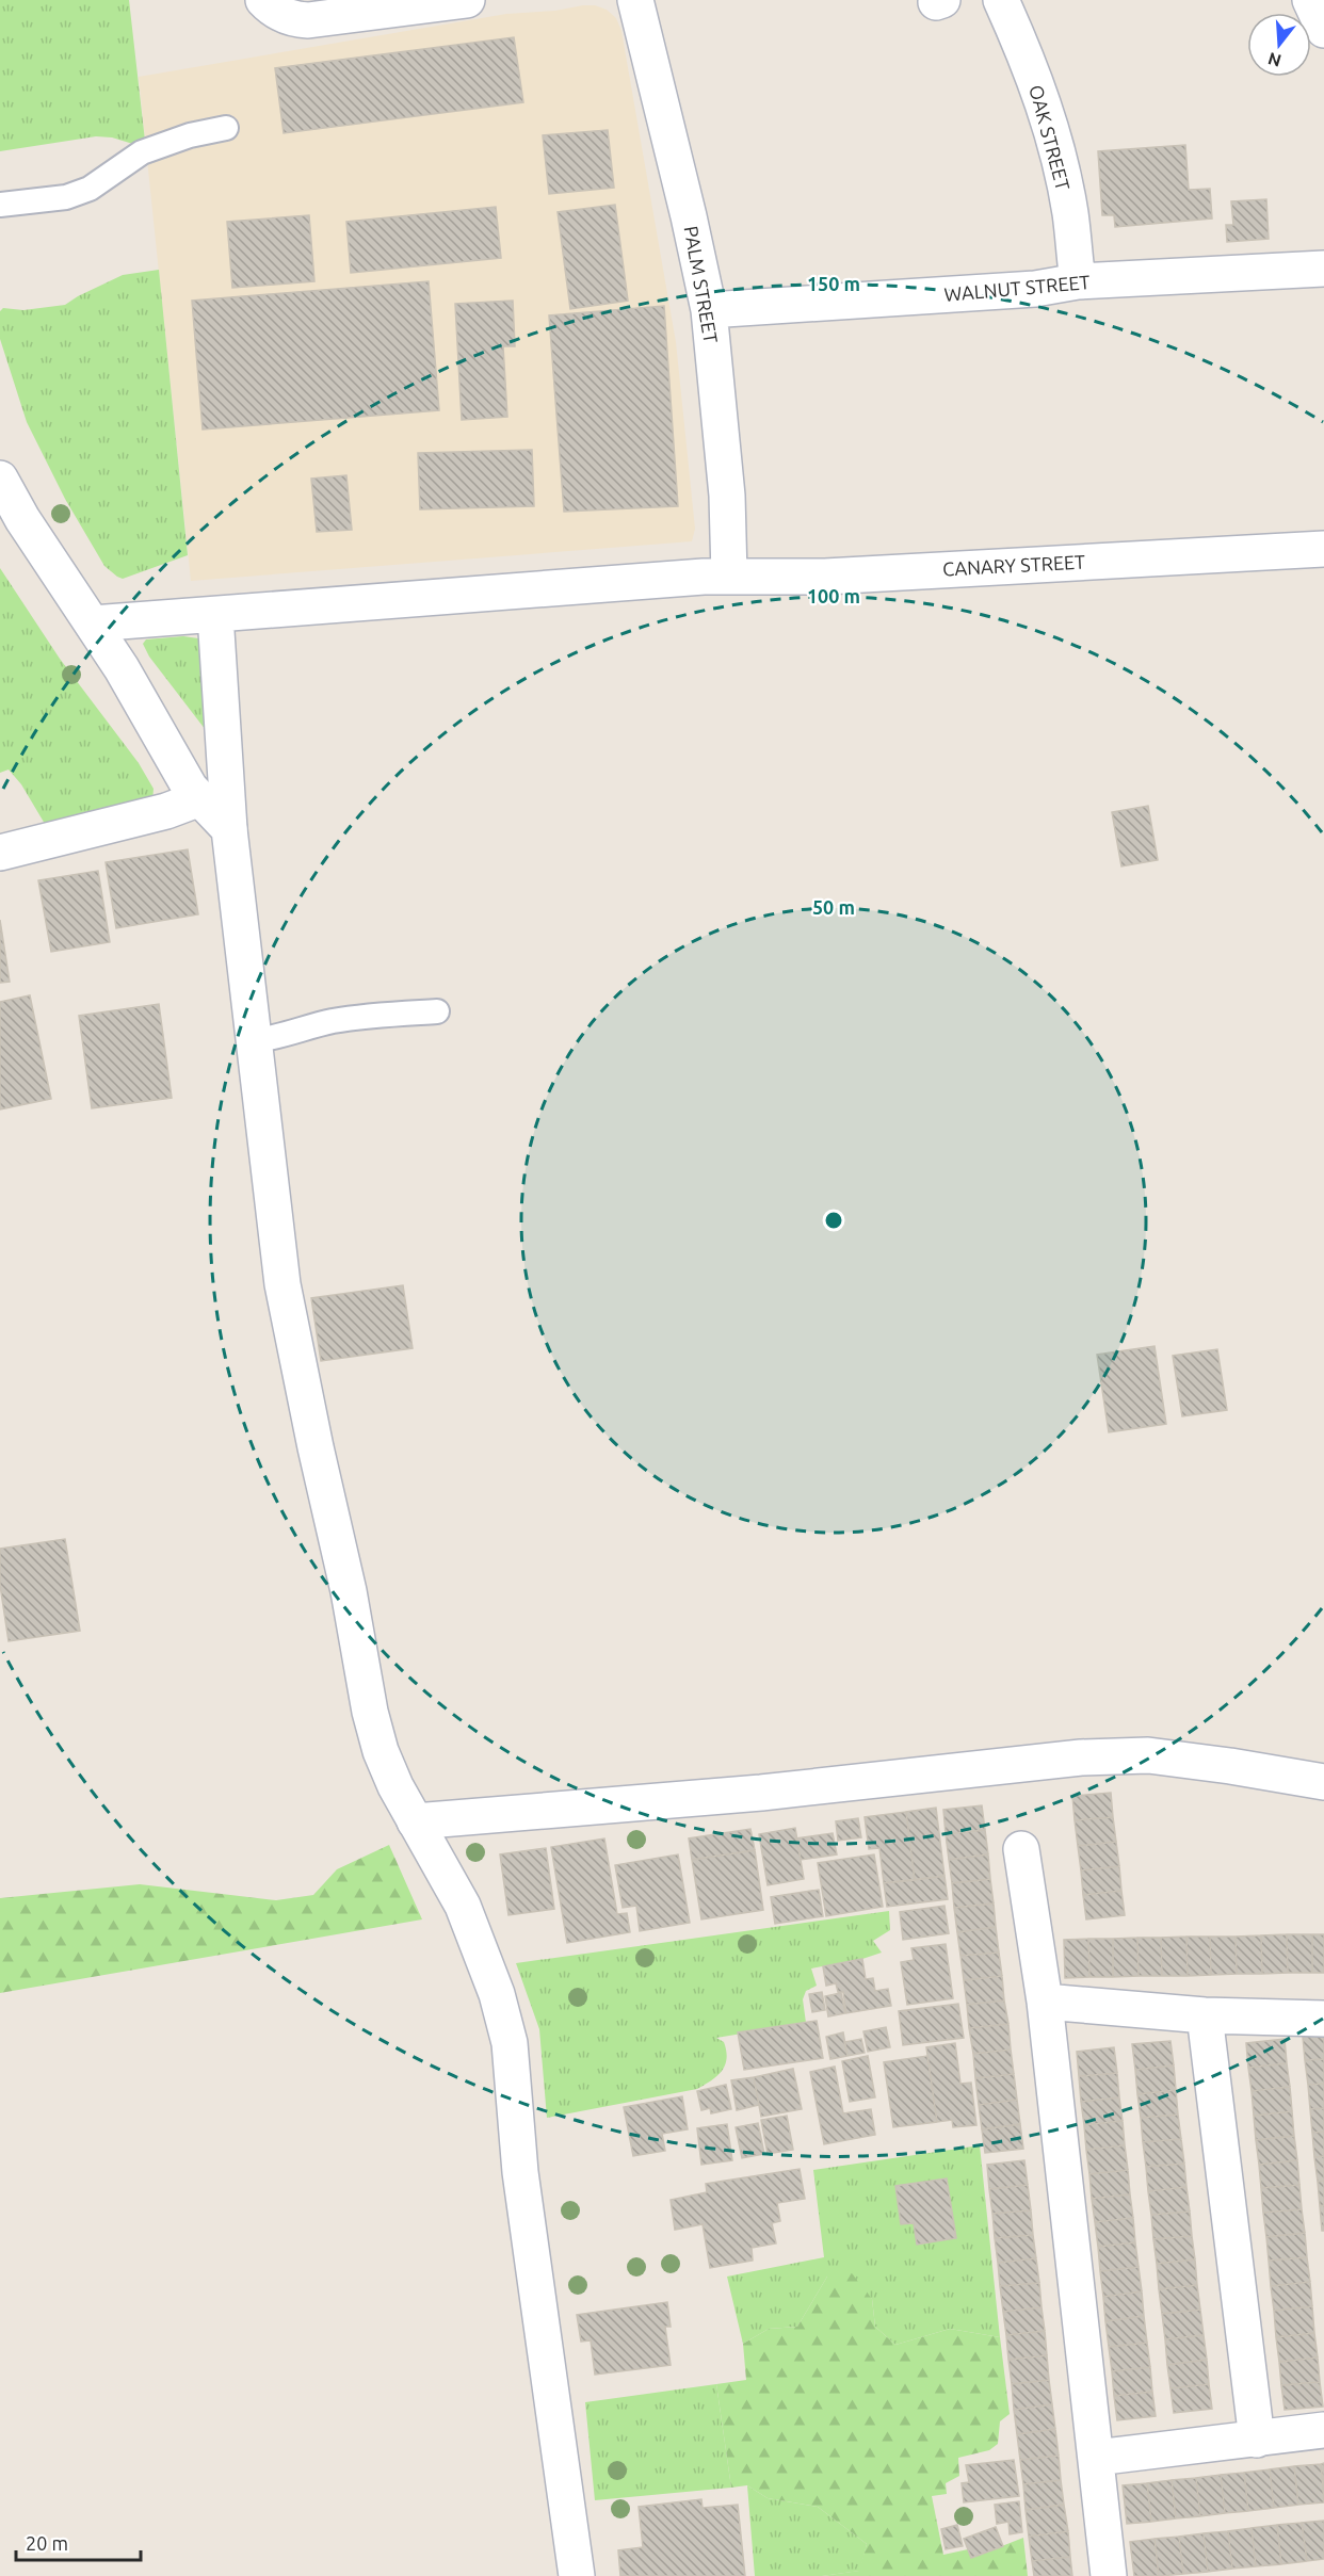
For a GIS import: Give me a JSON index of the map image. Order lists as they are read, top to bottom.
{
  "streets": {
    "street": [
      "OAK STREET",
      "PALM STREET",
      "WALNUT STREET",
      "CANARY STREET"
    ]
  },
  "crossings": [
    ["OAK STREET", "WALNUT STREET"],
    ["PALM STREET", "WALNUT STREET"],
    ["PALM STREET", "CANARY STREET"]
  ],
  "scale_bar": "20 m",
  "north": "bottom",
  "rings": ["150 m", "100 m", "50 m"]
}
